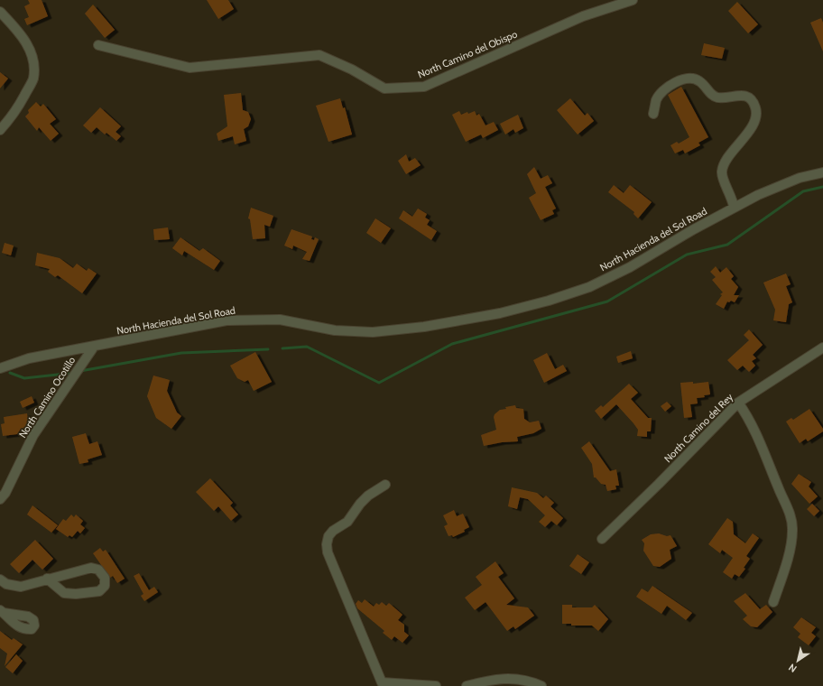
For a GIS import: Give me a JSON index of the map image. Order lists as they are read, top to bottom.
{
  "streets": {
    "street": [
      "North Camino del Obispo",
      "North Hacienda del Sol Road",
      "North Camino Ocotillo",
      "North Camino del Rey"
    ]
  },
  "crossings": [
    ["North Hacienda del Sol Road", "North Camino Ocotillo"]
  ],
  "north": "bottom left"
}
